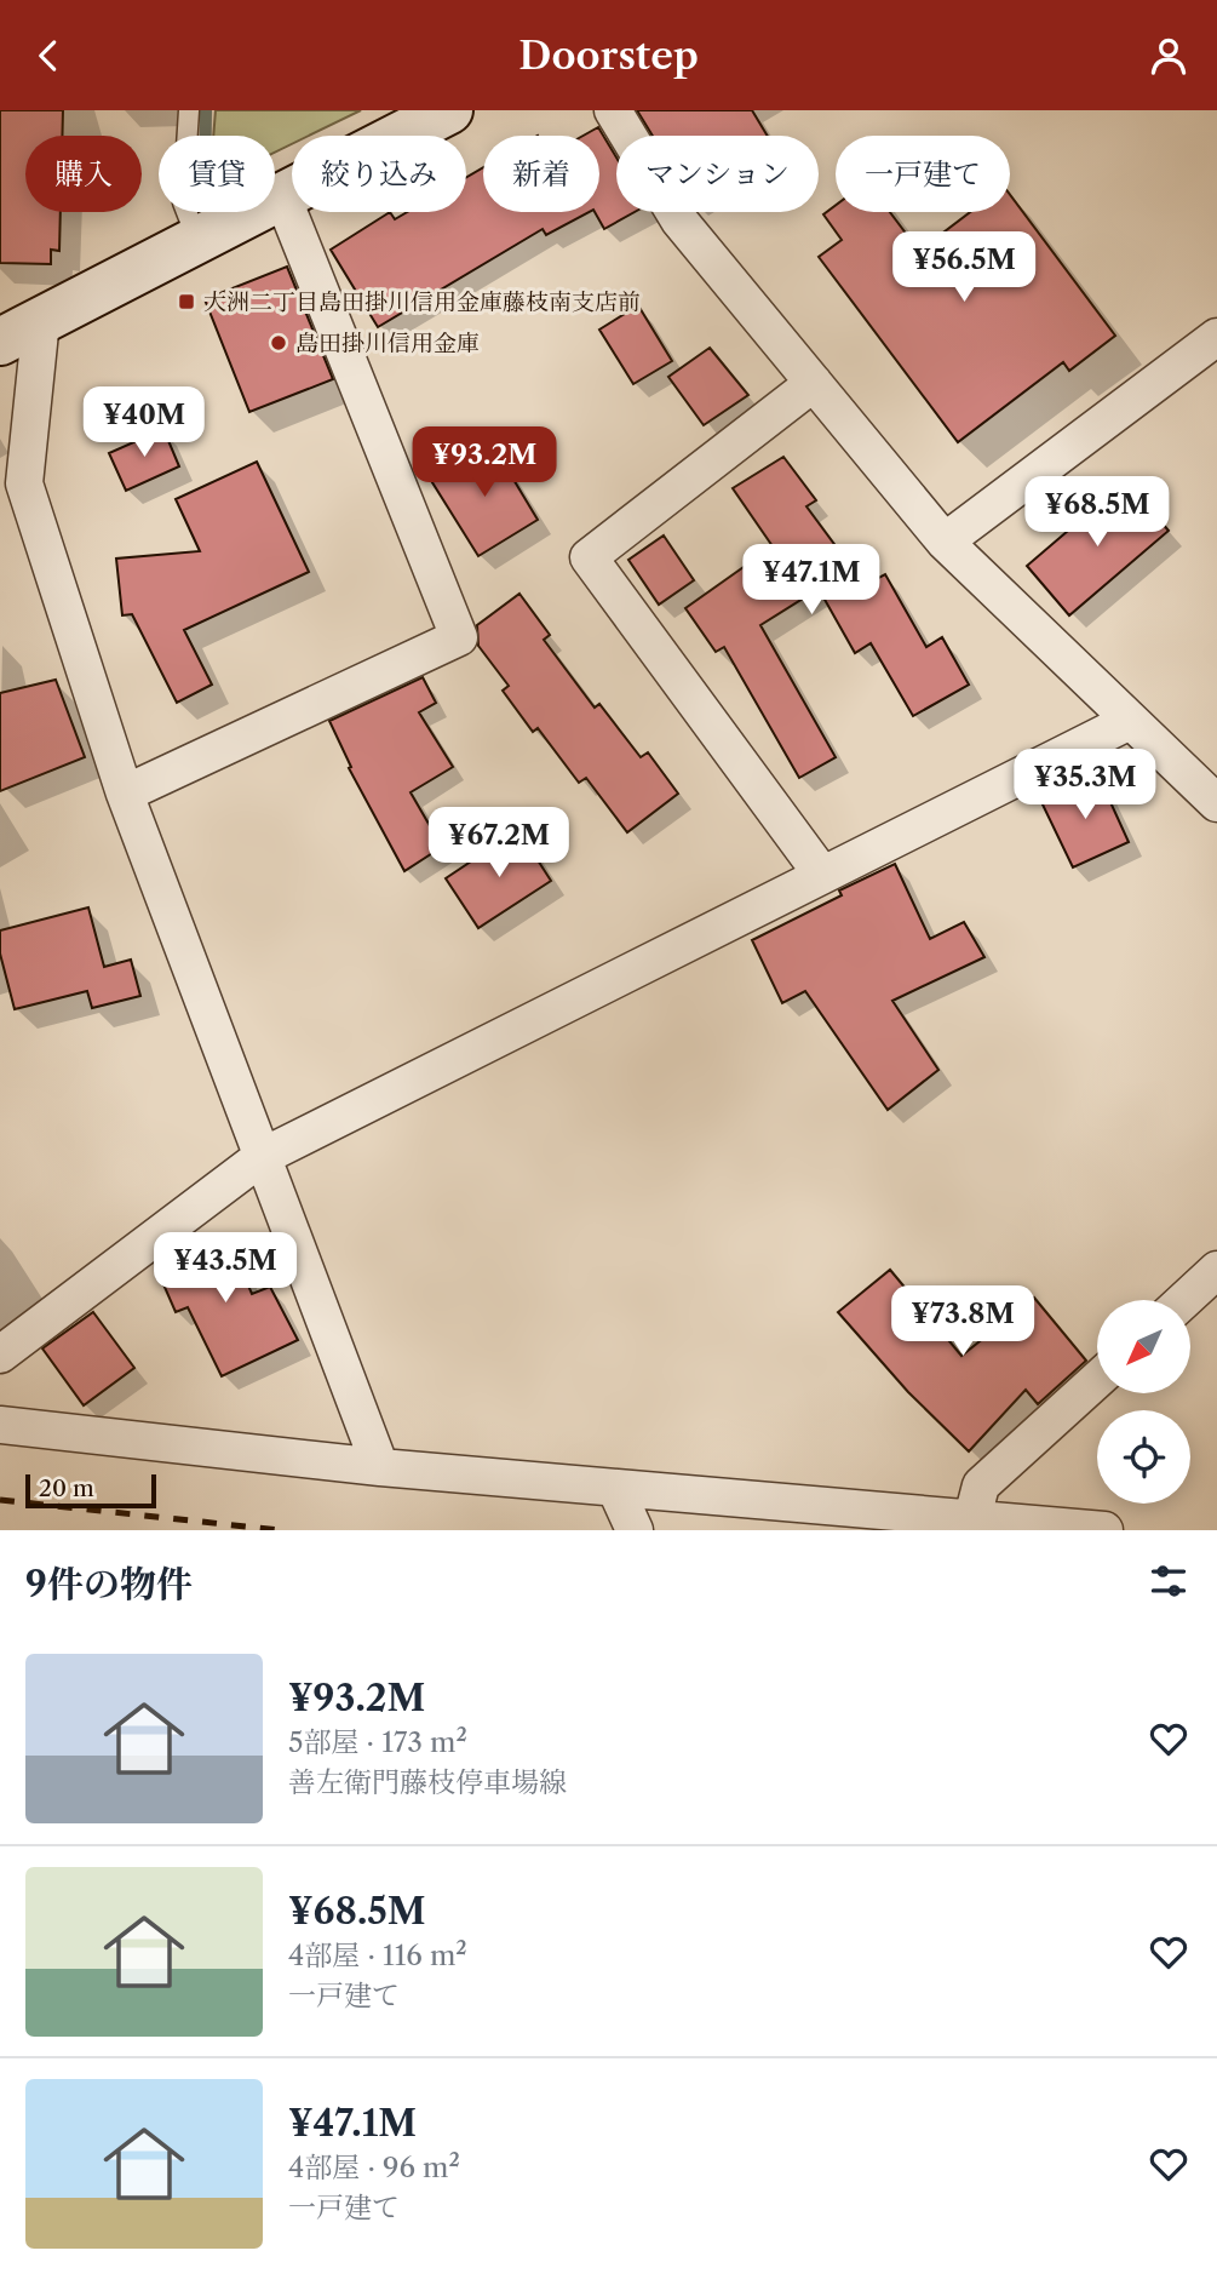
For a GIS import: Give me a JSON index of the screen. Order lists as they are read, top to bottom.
{
  "places": {
    "transit": ["大洲二丁目島田掛川信用金庫藤枝南支店前"],
    "other": ["島田掛川信用金庫"]
  },
  "scale_bar": "20 m",
  "north": "bottom left",
  "page": {
    "header": "Doorstep",
    "chip": [
      "購入",
      "賃貸",
      "絞り込み",
      "新着",
      "マンション",
      "一戸建て"
    ],
    "price": [
      "¥56.5M",
      "¥40M",
      "¥93.2M",
      "¥68.5M",
      "¥47.1M",
      "¥35.3M",
      "¥67.2M",
      "¥43.5M",
      "¥73.8M"
    ],
    "scale": "20 m",
    "heading": "9件の物件",
    "list": [
      {
        "name": "¥93.2M",
        "note": "5部屋 · 173 m² · 善左衛門藤枝停車場線"
      },
      {
        "name": "¥68.5M",
        "note": "4部屋 · 116 m² · 一戸建て"
      },
      {
        "name": "¥47.1M",
        "note": "4部屋 · 96 m² · 一戸建て"
      }
    ]
  }
}
